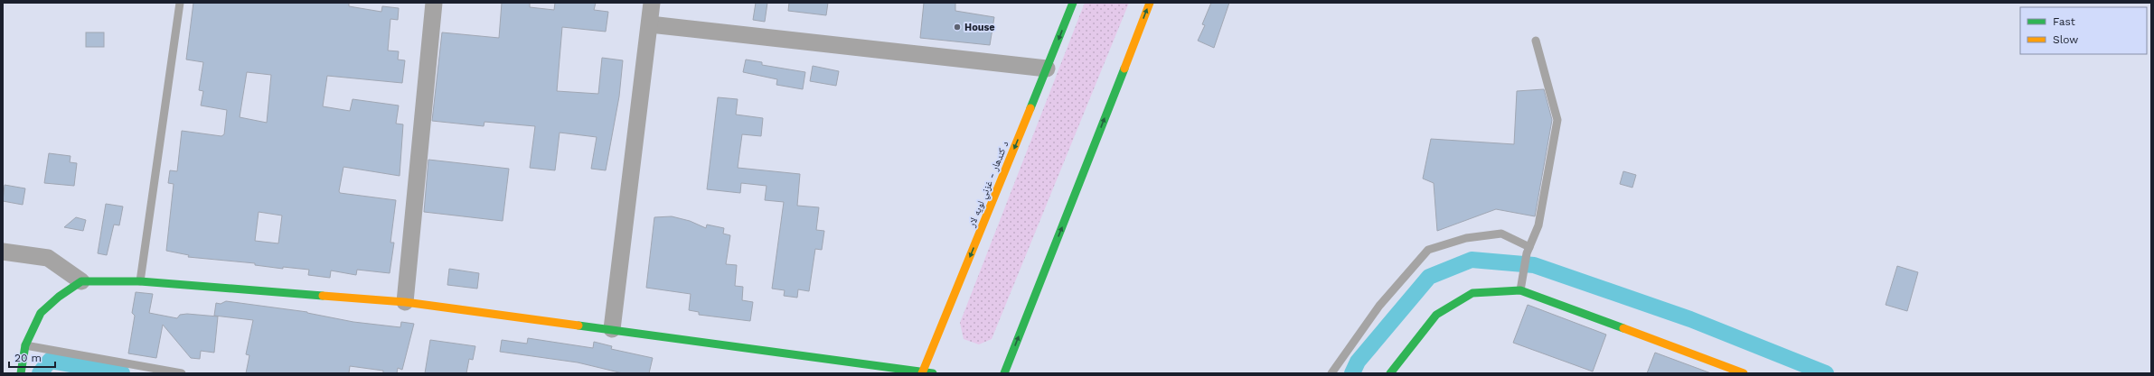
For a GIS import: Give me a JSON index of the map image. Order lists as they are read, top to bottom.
{
  "streets": {
    "main road": ["د کندهار - غزني لويه لار"]
  },
  "places": ["House"],
  "legend": ["Fast", "Slow"],
  "scale_bar": "20 m"
}
